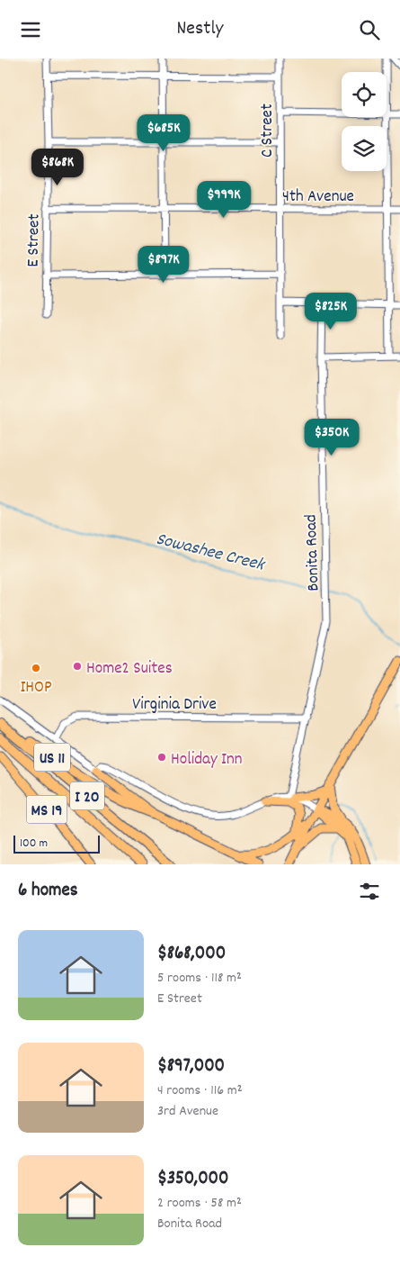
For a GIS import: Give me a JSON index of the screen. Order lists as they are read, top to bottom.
{
  "streets": {
    "highway": ["US 11", "I 20"],
    "main road": ["MS 19"],
    "street": [
      "C Street",
      "4th Avenue",
      "E Street",
      "Bonita Road",
      "Virginia Drive"
    ]
  },
  "crossings": [
    ["C Street", "4th Avenue"],
    ["4th Avenue", "E Street"],
    ["Bonita Road", "Virginia Drive"],
    ["US 11", "I 20"]
  ],
  "water": ["Sowashee Creek"],
  "places": ["Home2 Suites", "IHOP", "Holiday Inn"],
  "scale_bar": "100 m",
  "page": {
    "header": "Nestly",
    "price": [
      "$685K",
      "$868K",
      "$999K",
      "$897K",
      "$825K",
      "$350K"
    ],
    "scale": "100 m",
    "heading": "6 homes",
    "list": [
      {
        "name": "$868,000",
        "note": "5 rooms · 118 m² · E Street"
      },
      {
        "name": "$897,000",
        "note": "4 rooms · 116 m² · 3rd Avenue"
      },
      {
        "name": "$350,000",
        "note": "2 rooms · 58 m² · Bonita Road"
      }
    ]
  }
}
